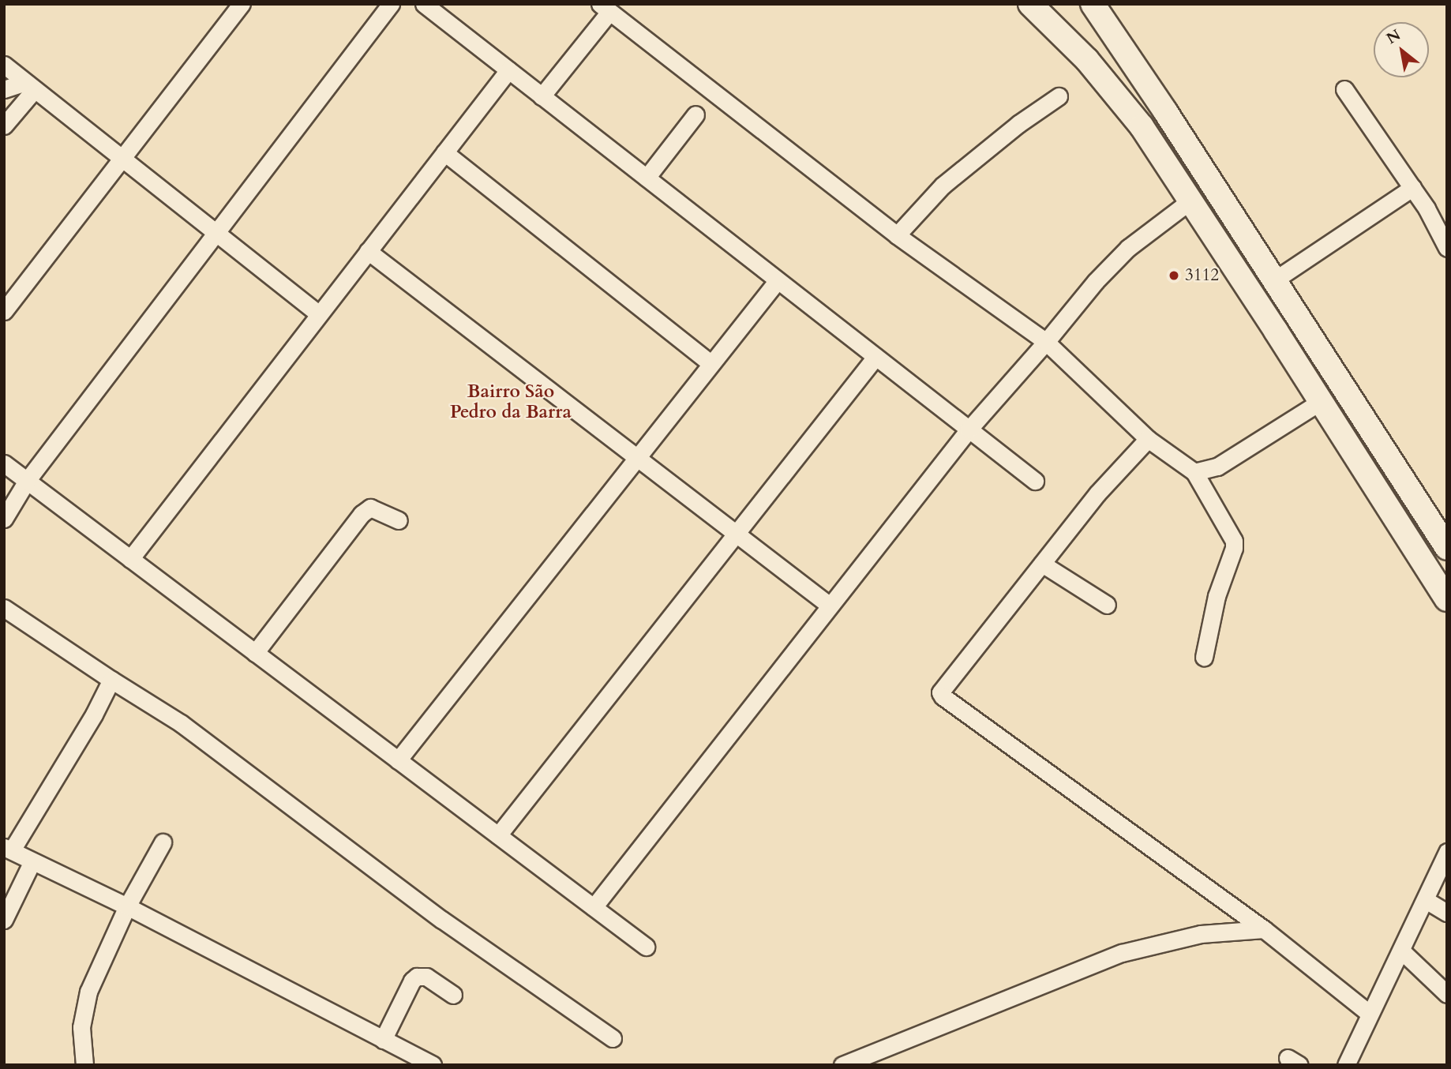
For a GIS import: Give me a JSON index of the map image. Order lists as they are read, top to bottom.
{
  "districts": ["Bairro São Pedro da Barra"],
  "places": ["3112"],
  "north": "top left"
}
